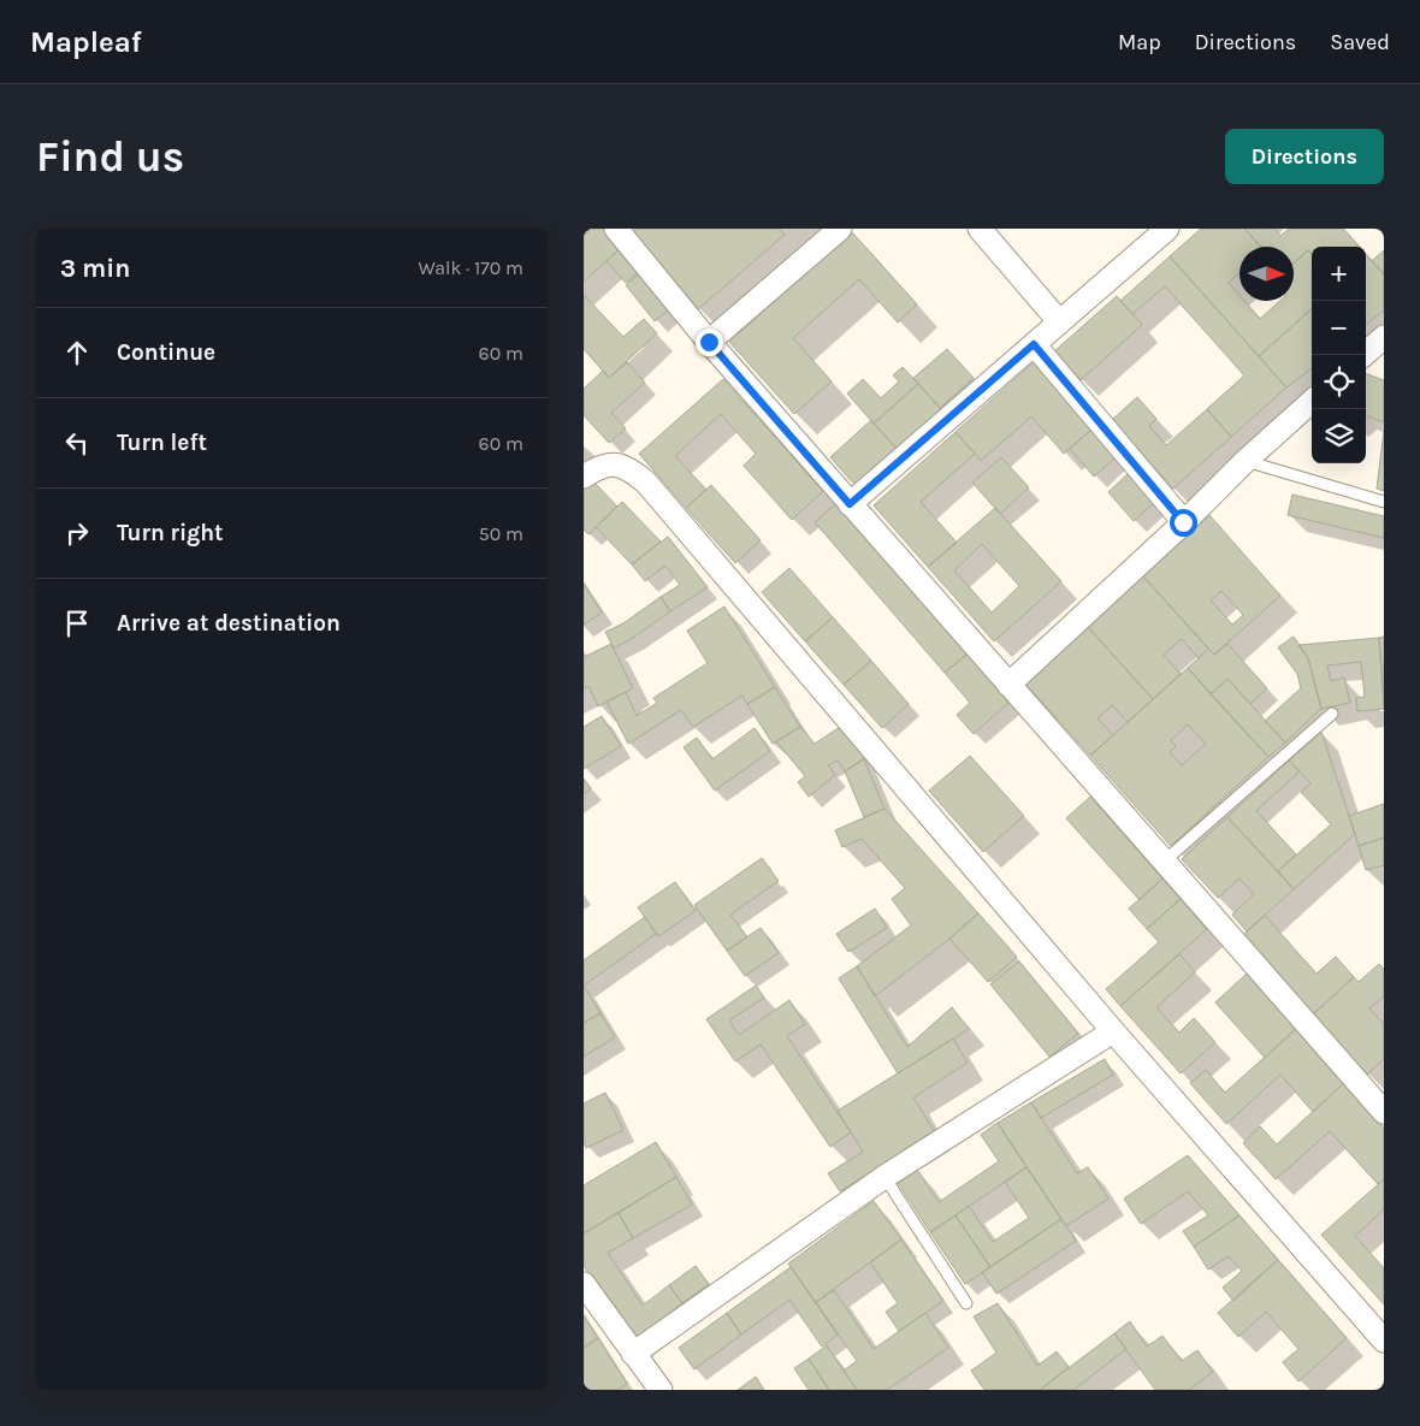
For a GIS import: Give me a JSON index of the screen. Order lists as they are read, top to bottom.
{
  "north": "right",
  "page": {
    "header": "Mapleaf",
    "nav": ["Map", "Directions", "Saved"],
    "buttons": "Directions",
    "title": "Find us",
    "heading": ["3 min", "Walk · 170 m"],
    "map_buttons": ["+", "−"],
    "list": [
      ["Continue", "60 m"],
      ["Turn left", "60 m"],
      ["Turn right", "50 m"],
      "Arrive at destination"
    ]
  }
}
